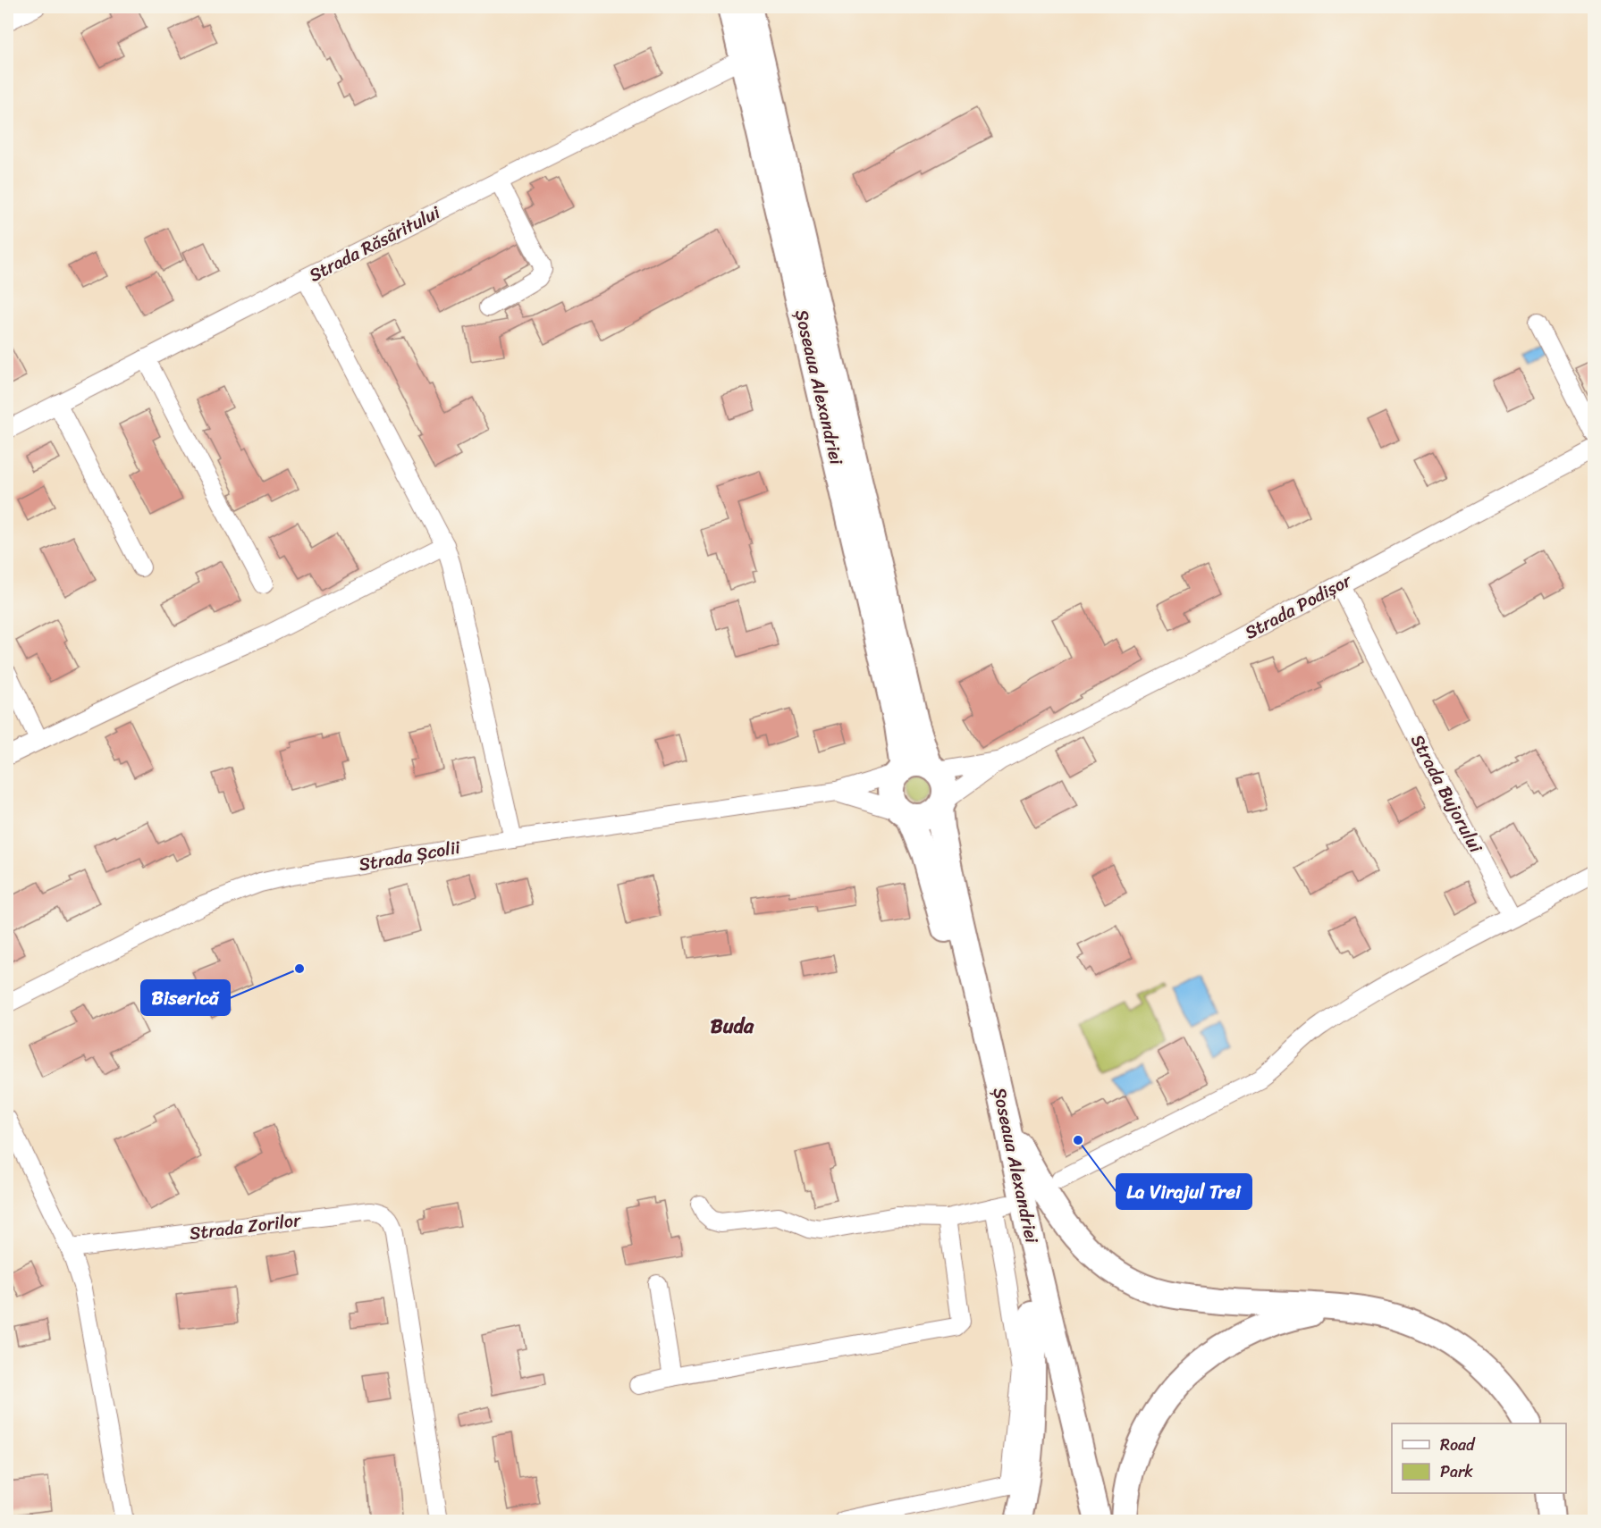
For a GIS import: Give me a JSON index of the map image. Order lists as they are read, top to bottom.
{
  "streets": {
    "highway": ["Șoseaua Alexandriei"],
    "street": [
      "Strada Răsăritului",
      "Strada Podișor",
      "Strada Bujorului",
      "Strada Școlii",
      "Strada Zorilor"
    ]
  },
  "crossings": [
    ["Strada Răsăritului", "Șoseaua Alexandriei"],
    ["Șoseaua Alexandriei", "Strada Podișor"],
    ["Șoseaua Alexandriei", "Strada Școlii"],
    ["Strada Podișor", "Strada Bujorului"],
    ["Strada Podișor", "Strada Școlii"]
  ],
  "districts": ["Buda"],
  "places": ["Biserică", "La Virajul Trei"],
  "legend": ["Road", "Park"]
}
